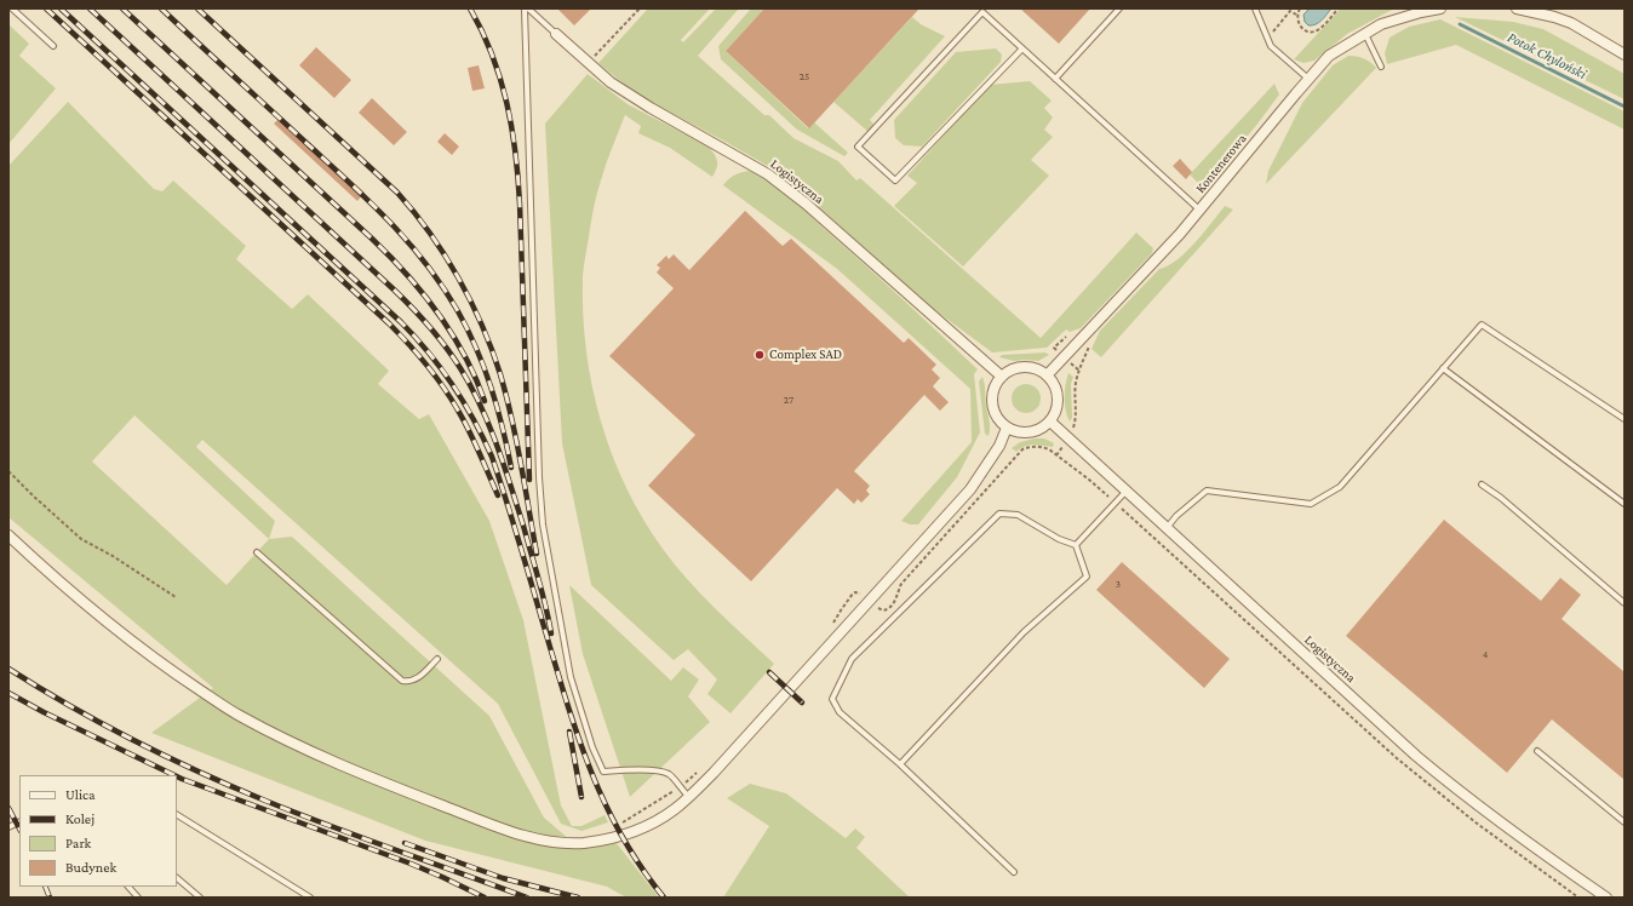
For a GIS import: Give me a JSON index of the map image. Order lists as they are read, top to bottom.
{
  "streets": {
    "street": ["Kontenerowa", "Logistyczna"]
  },
  "crossings": [
    ["Kontenerowa", "Logistyczna"]
  ],
  "water": ["Potok Chyloński"],
  "places": ["Complex SAD"],
  "house_numbers": [
    "25",
    "27",
    "3",
    "4"
  ],
  "legend": [
    "Ulica",
    "Kolej",
    "Park",
    "Budynek"
  ]
}
